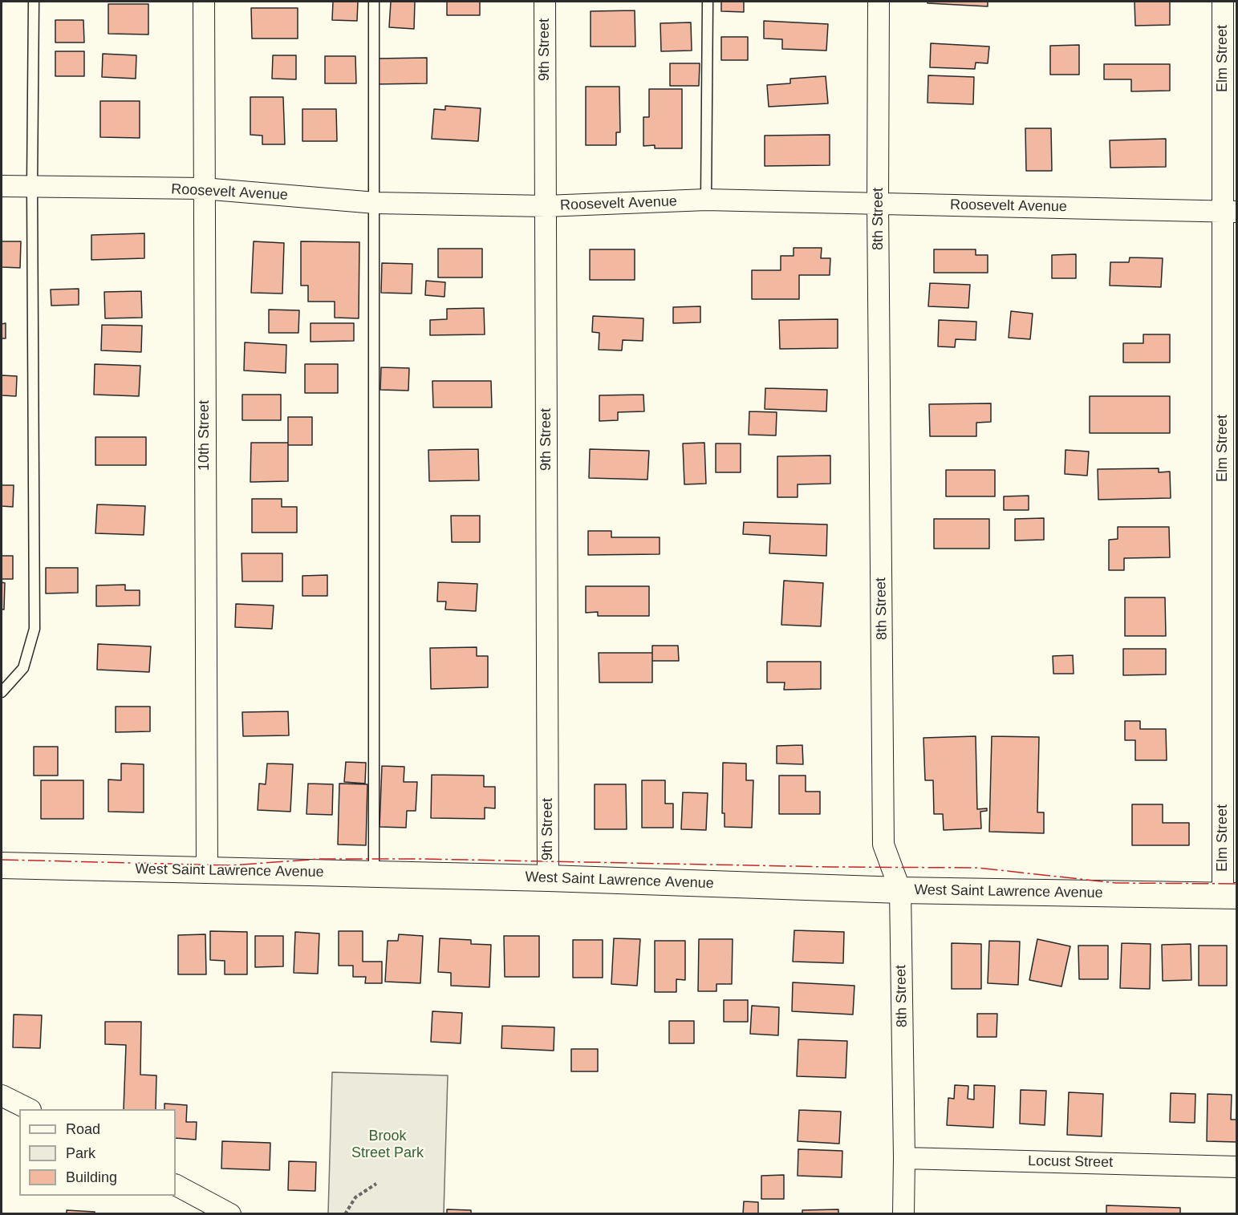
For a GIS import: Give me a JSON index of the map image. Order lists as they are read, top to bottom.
{
  "streets": {
    "street": [
      "9th Street",
      "Elm Street",
      "Roosevelt Avenue",
      "8th Street",
      "10th Street",
      "West Saint Lawrence Avenue",
      "Locust Street"
    ]
  },
  "crossings": [
    ["9th Street", "Roosevelt Avenue"],
    ["9th Street", "West Saint Lawrence Avenue"],
    ["Elm Street", "Roosevelt Avenue"],
    ["Elm Street", "West Saint Lawrence Avenue"],
    ["Roosevelt Avenue", "8th Street"],
    ["Roosevelt Avenue", "10th Street"],
    ["8th Street", "West Saint Lawrence Avenue"],
    ["8th Street", "Locust Street"],
    ["10th Street", "West Saint Lawrence Avenue"]
  ],
  "parks": ["Brook Street Park"],
  "legend": ["Road", "Park", "Building"]
}
